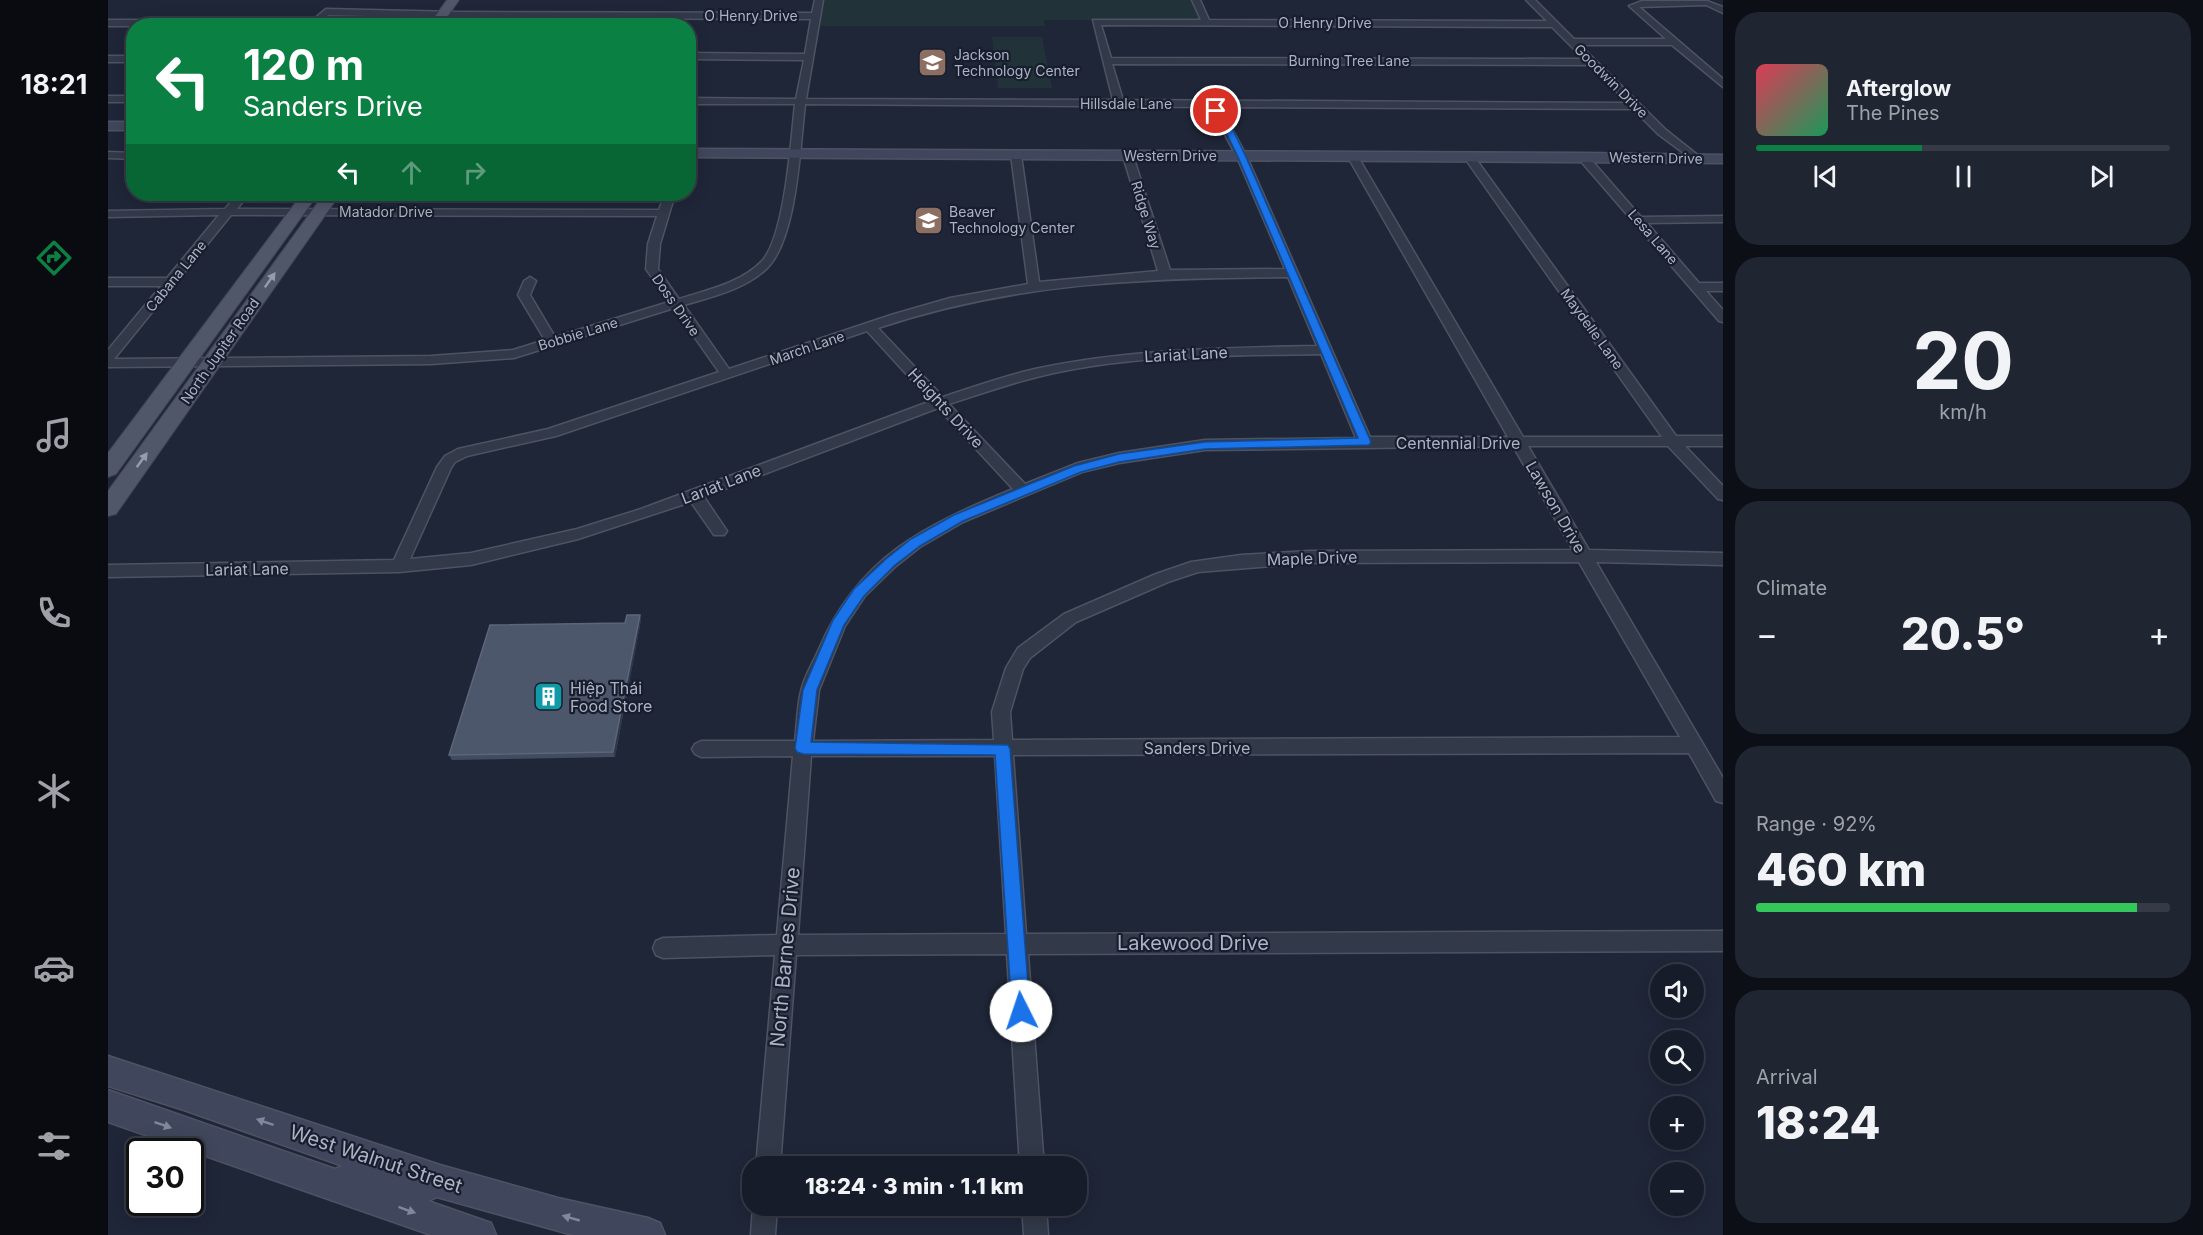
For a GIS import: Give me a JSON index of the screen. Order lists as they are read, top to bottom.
{
  "streets": {
    "main road": ["North Jupiter Road"],
    "street": [
      "O Henry Drive",
      "Burning Tree Lane",
      "Goodwin Drive",
      "Hillsdale Lane",
      "Western Drive",
      "Matador Drive",
      "Ridge Way",
      "Lesa Lane",
      "Cabana Lane",
      "Doss Drive",
      "Maydelle Lane",
      "Bobbie Lane",
      "March Lane",
      "Lariat Lane",
      "Heights Drive",
      "Centennial Drive",
      "Lawson Drive",
      "Maple Drive",
      "Sanders Drive",
      "Lakewood Drive",
      "North Barnes Drive",
      "West Walnut Street"
    ]
  },
  "crossings": [
    ["O Henry Drive", "Burning Tree Lane"],
    ["O Henry Drive", "Goodwin Drive"],
    ["O Henry Drive", "Bobbie Lane"],
    ["Burning Tree Lane", "Goodwin Drive"],
    ["Goodwin Drive", "Hillsdale Lane"],
    ["Goodwin Drive", "Western Drive"],
    ["Hillsdale Lane", "Bobbie Lane"],
    ["Western Drive", "Ridge Way"],
    ["Western Drive", "Lesa Lane"],
    ["Western Drive", "Maydelle Lane"],
    ["Western Drive", "Bobbie Lane"],
    ["Western Drive", "Lawson Drive"],
    ["Matador Drive", "Cabana Lane"],
    ["Matador Drive", "Doss Drive"],
    ["Matador Drive", "North Jupiter Road"],
    ["Ridge Way", "March Lane"],
    ["Doss Drive", "Bobbie Lane"],
    ["Doss Drive", "March Lane"],
    ["Maydelle Lane", "Centennial Drive"],
    ["Bobbie Lane", "North Jupiter Road"],
    ["March Lane", "Lariat Lane"],
    ["March Lane", "Heights Drive"],
    ["Lariat Lane", "Heights Drive"],
    ["Heights Drive", "Centennial Drive"],
    ["Centennial Drive", "Lawson Drive"],
    ["Centennial Drive", "Sanders Drive"],
    ["Centennial Drive", "North Barnes Drive"],
    ["Lawson Drive", "Maple Drive"],
    ["Lawson Drive", "Sanders Drive"],
    ["Maple Drive", "Sanders Drive"],
    ["Maple Drive", "Lakewood Drive"],
    ["Sanders Drive", "North Barnes Drive"],
    ["Lakewood Drive", "North Barnes Drive"]
  ],
  "places": {
    "school or university": ["Jackson Technology Center", "Beaver Technology Center"],
    "building": ["Hiệp Thái Food Store"]
  },
  "page": {
    "tabs": "18:21",
    "turn": ["120 m", "Sanders Drive"],
    "song": ["Afterglow", "The Pines"],
    "tile": [
      ["20", "km/h"],
      "Climate",
      ["Range · 92%", "460 km"],
      ["Arrival", "18:24"]
    ],
    "heat": ["−", "20.5°", "+"],
    "map_buttons": ["+", "−"],
    "limit": "30",
    "trip": "18:24 · 3 min · 1.1 km"
  }
}
